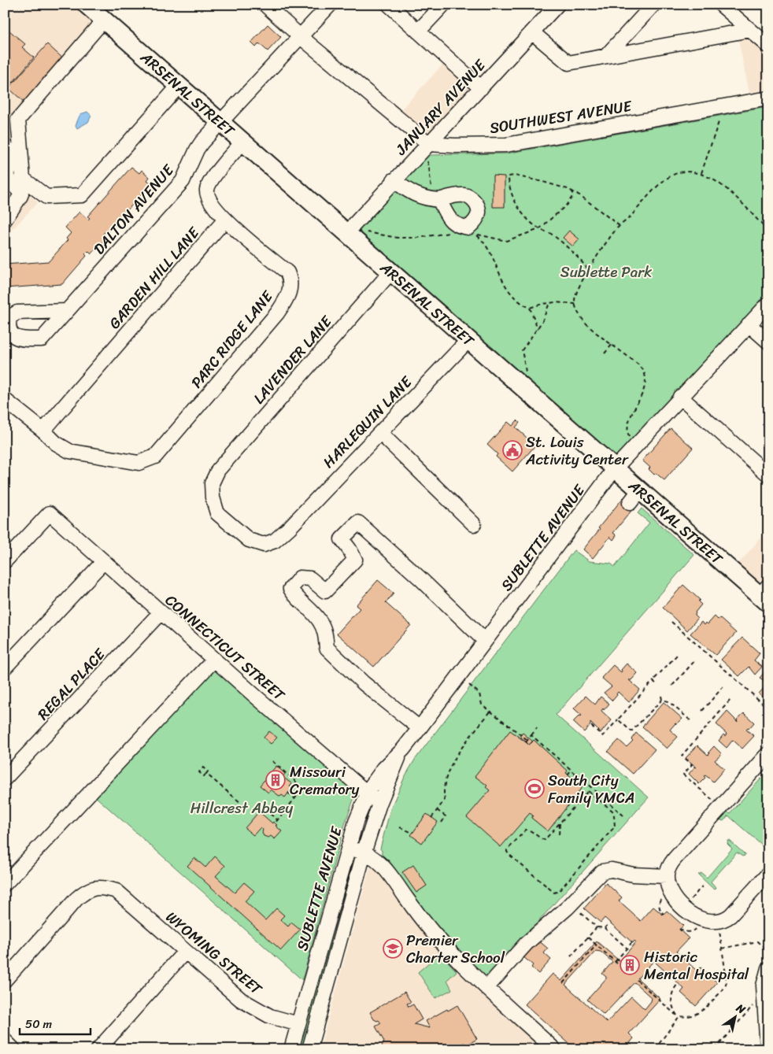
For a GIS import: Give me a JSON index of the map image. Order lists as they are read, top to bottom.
{
  "streets": {
    "main road": ["ARSENAL STREET"],
    "street": [
      "JANUARY AVENUE",
      "SOUTHWEST AVENUE",
      "DALTON AVENUE",
      "GARDEN HILL LANE",
      "PARC RIDGE LANE",
      "LAVENDER LANE",
      "HARLEQUIN LANE",
      "SUBLETTE AVENUE",
      "CONNECTICUT STREET",
      "REGAL PLACE",
      "WYOMING STREET"
    ]
  },
  "crossings": [
    ["ARSENAL STREET", "JANUARY AVENUE"],
    ["ARSENAL STREET", "DALTON AVENUE"],
    ["ARSENAL STREET", "LAVENDER LANE"],
    ["ARSENAL STREET", "HARLEQUIN LANE"],
    ["ARSENAL STREET", "SUBLETTE AVENUE"],
    ["JANUARY AVENUE", "SOUTHWEST AVENUE"],
    ["GARDEN HILL LANE", "PARC RIDGE LANE"],
    ["LAVENDER LANE", "HARLEQUIN LANE"],
    ["SUBLETTE AVENUE", "CONNECTICUT STREET"],
    ["SUBLETTE AVENUE", "WYOMING STREET"],
    ["CONNECTICUT STREET", "REGAL PLACE"]
  ],
  "parks": ["Sublette Park", "Hillcrest Abbey"],
  "places": {
    "public building": ["St. Louis Activity Center"],
    "building": ["Missouri Crematory", "Historic Mental Hospital"],
    "sports": ["South City Family YMCA"],
    "school or university": ["Premier Charter School"]
  },
  "scale_bar": "50 m",
  "north": "top right"
}
